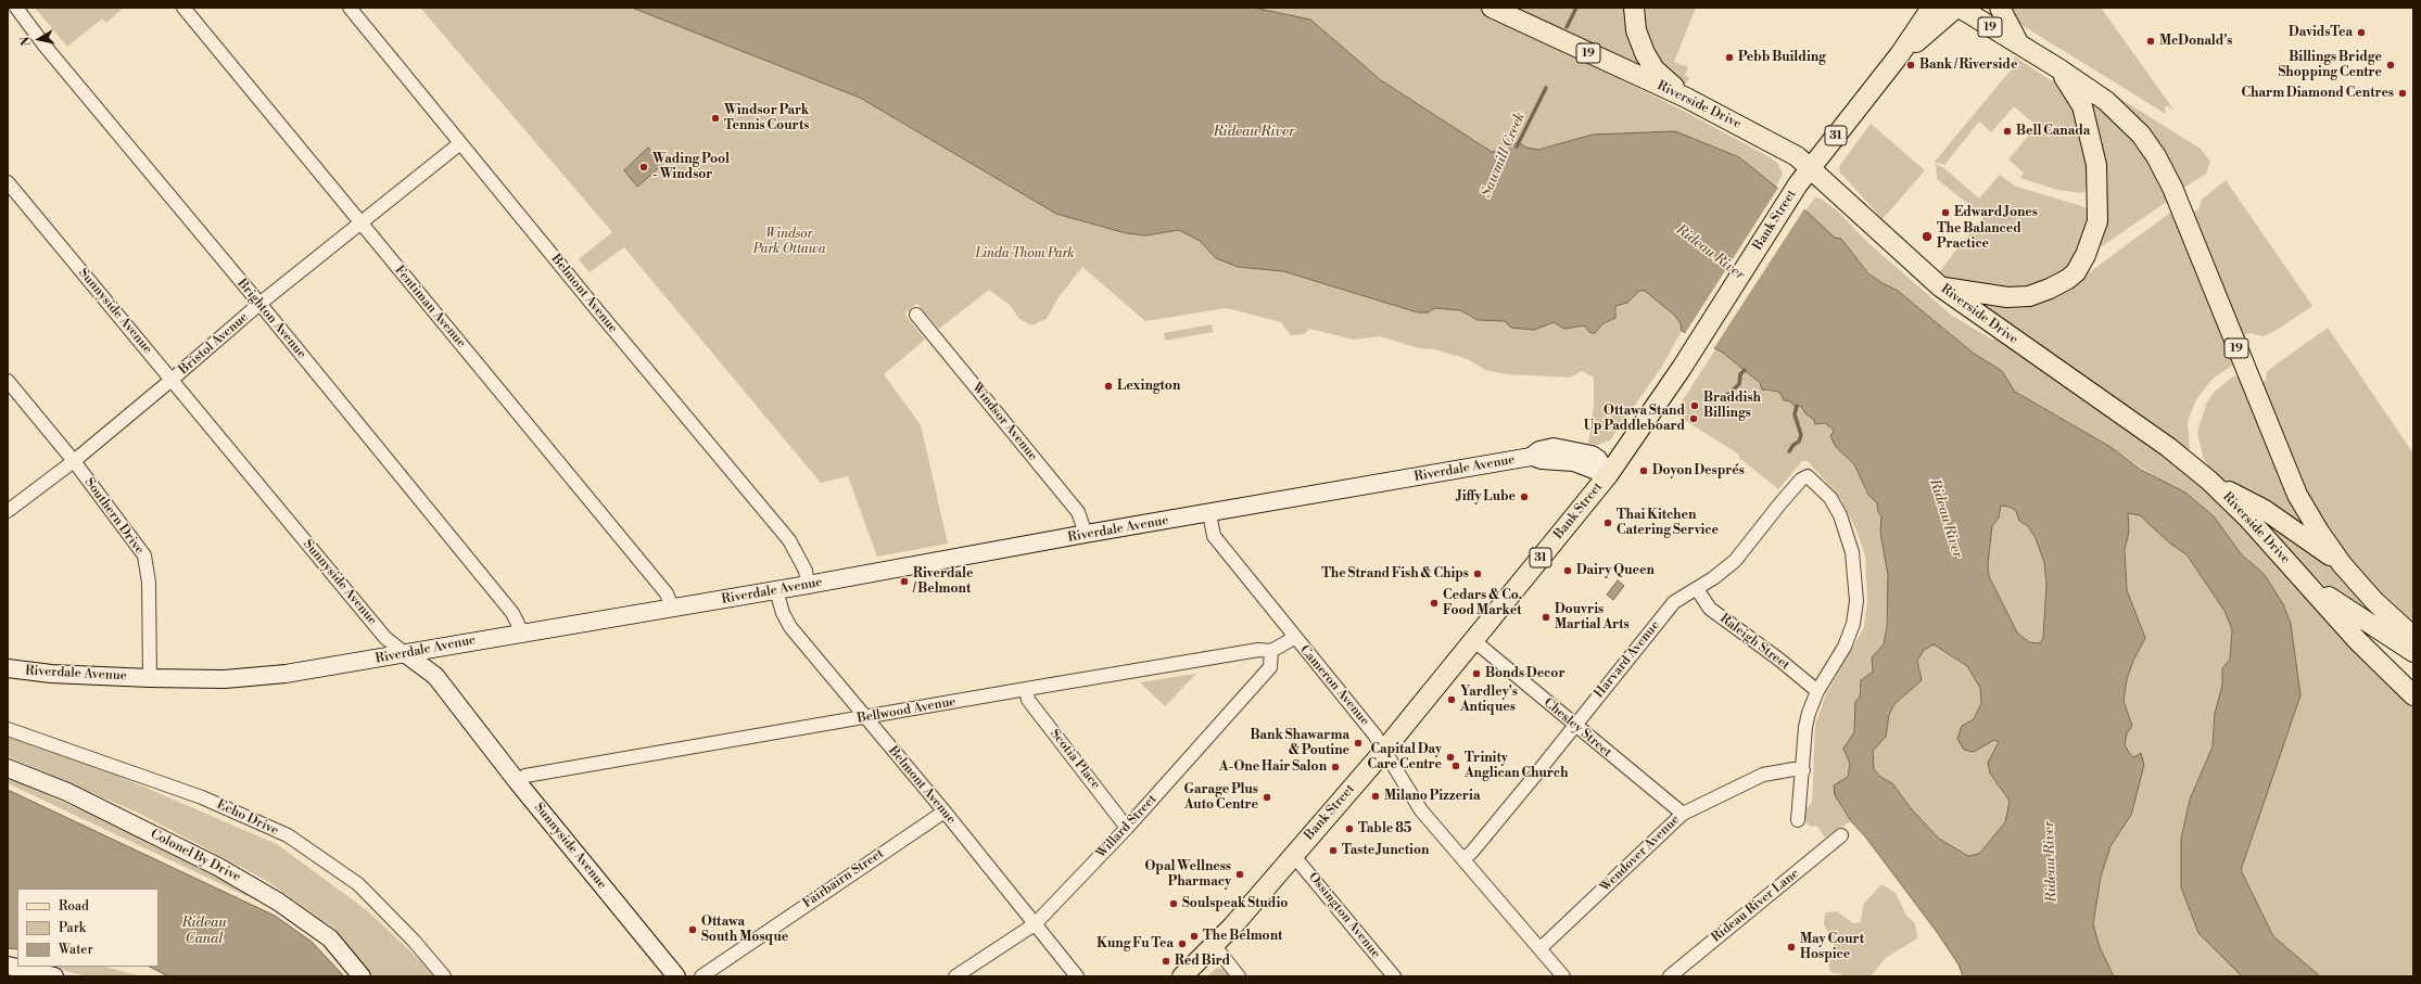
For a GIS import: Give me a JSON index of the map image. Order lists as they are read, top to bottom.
{
  "streets": {
    "main road": [
      "19",
      "Riverside Drive",
      "31",
      "Bank Street"
    ],
    "street": [
      "Belmont Avenue",
      "Fentiman Avenue",
      "Sunnyside Avenue",
      "Brighton Avenue",
      "Bristol Avenue",
      "Windsor Avenue",
      "Riverdale Avenue",
      "Southern Drive",
      "Raleigh Street",
      "Harvard Avenue",
      "Cameron Avenue",
      "Bellwood Avenue",
      "Chesley Street",
      "Scotia Place",
      "Echo Drive",
      "Willard Street",
      "Wendover Avenue",
      "Colonel By Drive",
      "Fairbairn Street",
      "Rideau River Lane",
      "Ossington Avenue"
    ]
  },
  "crossings": [
    ["Riverside Drive", "Bank Street"],
    ["Bank Street", "Riverdale Avenue"],
    ["Bank Street", "Cameron Avenue"],
    ["Bank Street", "Chesley Street"],
    ["Bank Street", "Ossington Avenue"],
    ["Belmont Avenue", "Bristol Avenue"],
    ["Belmont Avenue", "Riverdale Avenue"],
    ["Belmont Avenue", "Bellwood Avenue"],
    ["Belmont Avenue", "Willard Street"],
    ["Belmont Avenue", "Fairbairn Street"],
    ["Fentiman Avenue", "Bristol Avenue"],
    ["Fentiman Avenue", "Riverdale Avenue"],
    ["Sunnyside Avenue", "Bristol Avenue"],
    ["Sunnyside Avenue", "Riverdale Avenue"],
    ["Sunnyside Avenue", "Bellwood Avenue"],
    ["Brighton Avenue", "Bristol Avenue"],
    ["Brighton Avenue", "Riverdale Avenue"],
    ["Bristol Avenue", "Southern Drive"],
    ["Windsor Avenue", "Riverdale Avenue"],
    ["Riverdale Avenue", "Southern Drive"],
    ["Riverdale Avenue", "Cameron Avenue"],
    ["Raleigh Street", "Harvard Avenue"],
    ["Harvard Avenue", "Cameron Avenue"],
    ["Harvard Avenue", "Chesley Street"],
    ["Cameron Avenue", "Bellwood Avenue"],
    ["Cameron Avenue", "Wendover Avenue"],
    ["Bellwood Avenue", "Scotia Place"],
    ["Bellwood Avenue", "Willard Street"],
    ["Chesley Street", "Wendover Avenue"],
    ["Scotia Place", "Willard Street"]
  ],
  "water": ["Rideau River", "Sawmill Creek", "Rideau Canal"],
  "parks": ["Windsor Park Ottawa", "Linda Thom Park"],
  "places": [
    "DavidsTea",
    "McDonald's",
    "Pebb Building",
    "Bank / Riverside",
    "Billings Bridge Shopping Centre",
    "Charm Diamond Centres",
    "Windsor Park Tennis Courts",
    "Bell Canada",
    "Wading Pool - Windsor",
    "Edward Jones",
    "The Balanced Practice",
    "Lexington",
    "Braddish Billings",
    "Ottawa Stand Up Paddleboard",
    "Doyon Després",
    "Jiffy Lube",
    "Thai Kitchen Catering Service",
    "Dairy Queen",
    "The Strand Fish & Chips",
    "Riverdale / Belmont",
    "Cedars & Co. Food Market",
    "Douvris Martial Arts",
    "Bonds Decor",
    "Yardley's Antiques",
    "Bank Shawarma & Poutine",
    "Capital Day Care Centre",
    "Trinity Anglican Church",
    "A-One Hair Salon",
    "Milano Pizzeria",
    "Garage Plus Auto Centre",
    "Table 85",
    "Taste Junction",
    "Opal Wellness Pharmacy",
    "Soulspeak Studio",
    "Ottawa South Mosque",
    "The Belmont",
    "Kung Fu Tea",
    "May Court Hospice",
    "Red Bird"
  ],
  "legend": ["Road", "Park", "Water"],
  "north": "left"
}
